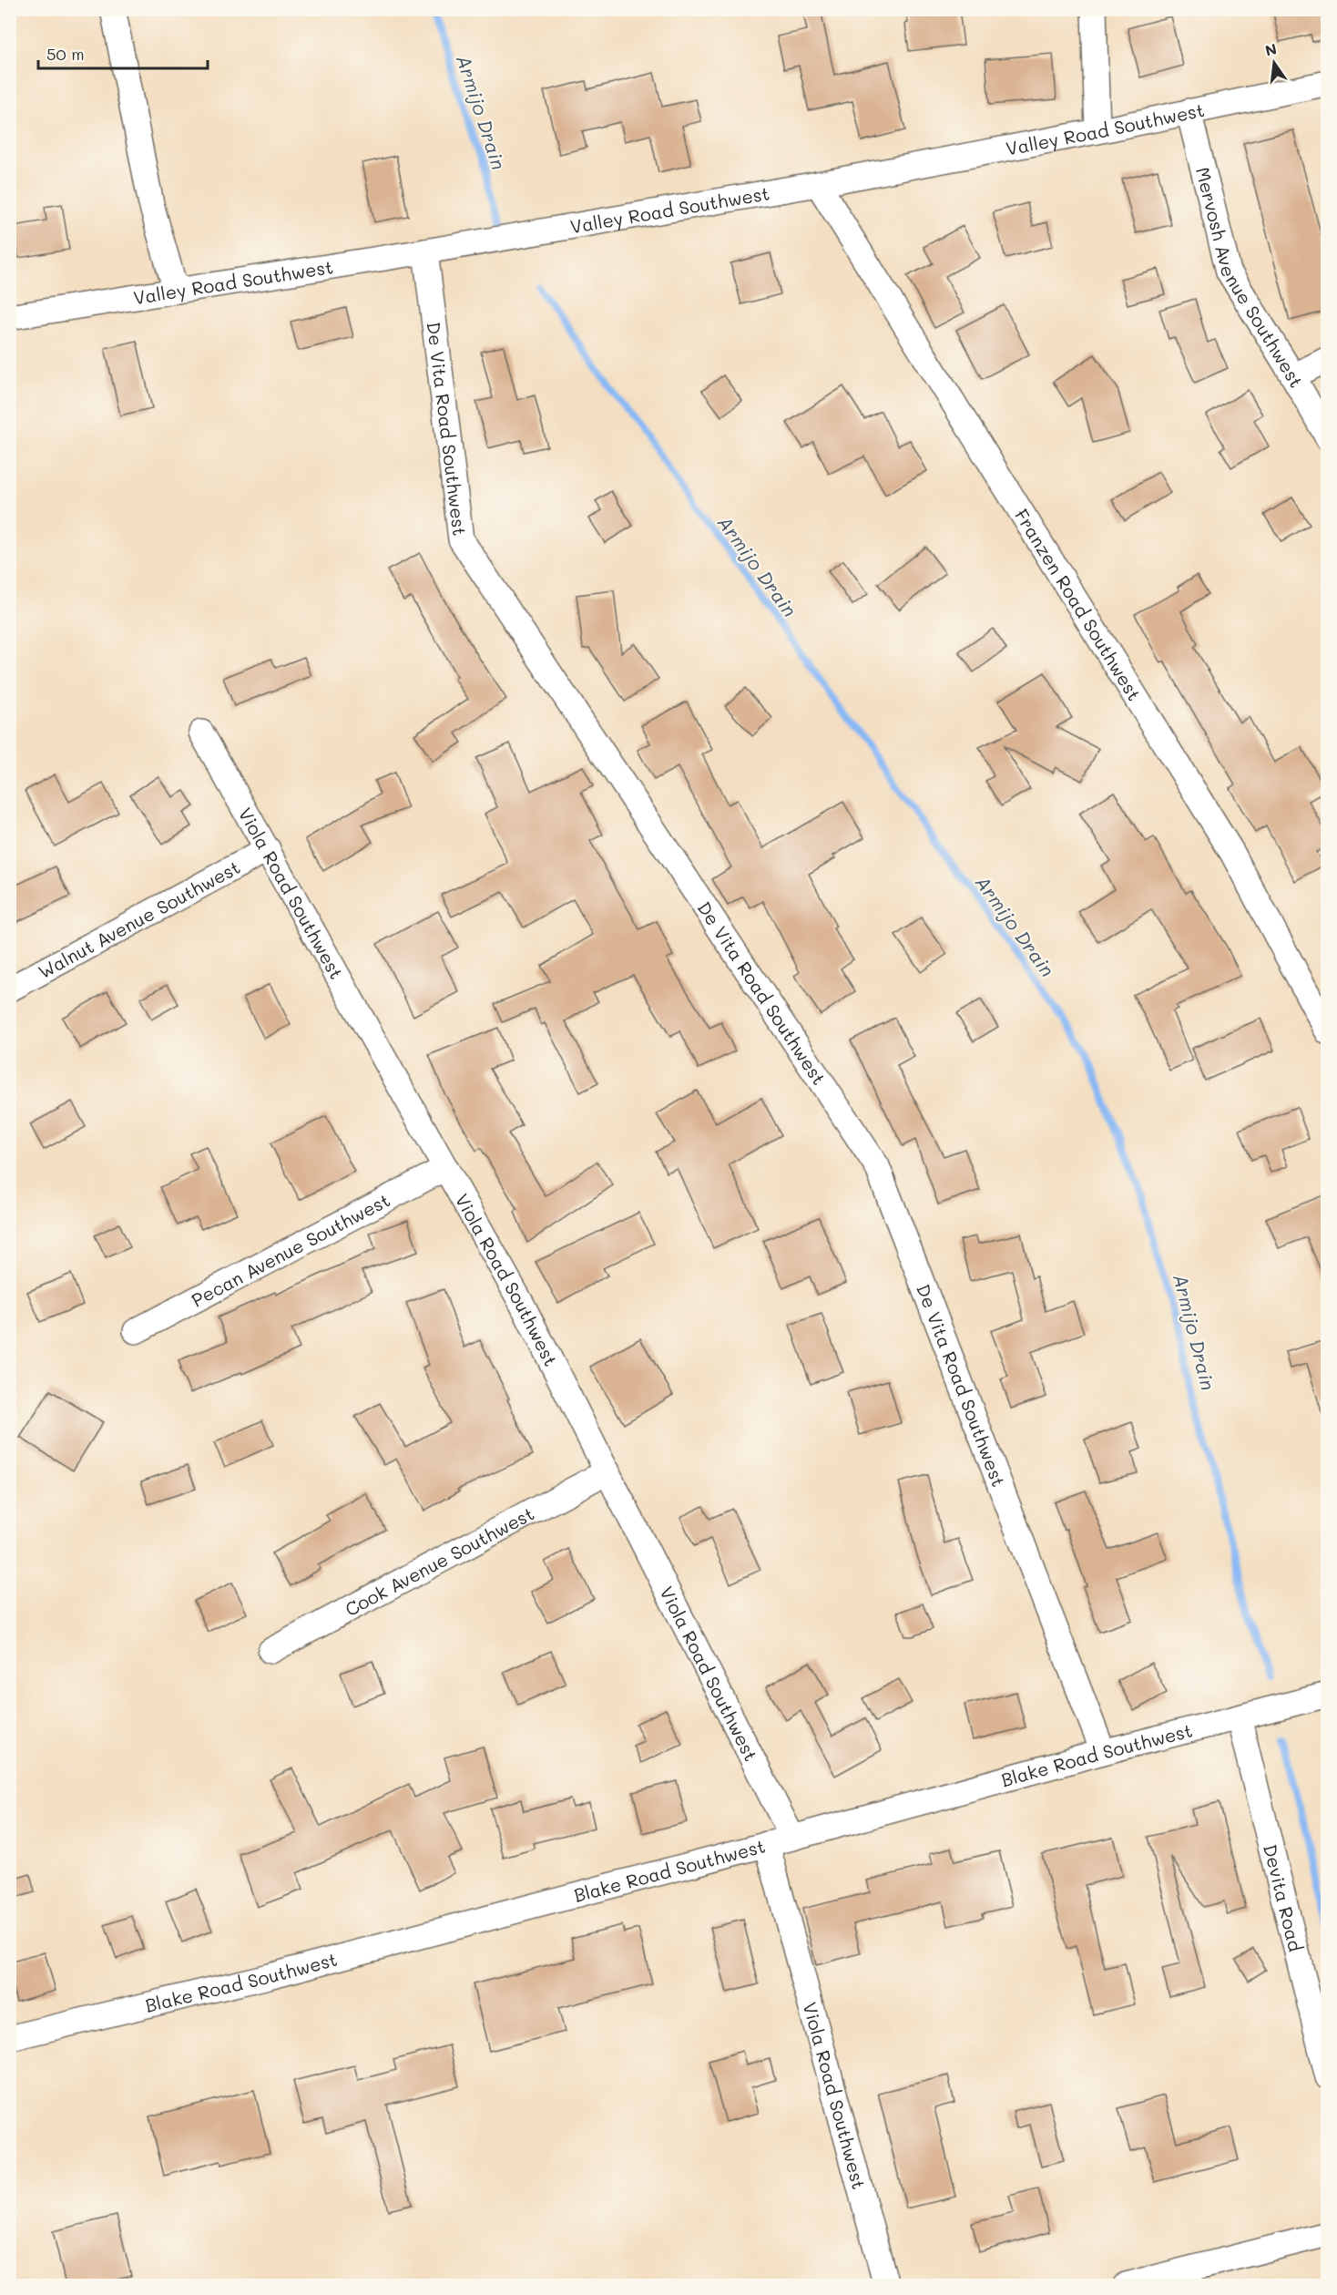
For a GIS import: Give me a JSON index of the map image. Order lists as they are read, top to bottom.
{
  "streets": {
    "street": [
      "Valley Road Southwest",
      "Mervosh Avenue Southwest",
      "De Vita Road Southwest",
      "Franzen Road Southwest",
      "Viola Road Southwest",
      "Walnut Avenue Southwest",
      "Pecan Avenue Southwest",
      "Cook Avenue Southwest",
      "Blake Road Southwest",
      "Devita Road"
    ]
  },
  "crossings": [
    ["Valley Road Southwest", "Mervosh Avenue Southwest"],
    ["Valley Road Southwest", "De Vita Road Southwest"],
    ["Valley Road Southwest", "Franzen Road Southwest"],
    ["De Vita Road Southwest", "Blake Road Southwest"],
    ["Viola Road Southwest", "Walnut Avenue Southwest"],
    ["Viola Road Southwest", "Pecan Avenue Southwest"],
    ["Viola Road Southwest", "Cook Avenue Southwest"],
    ["Viola Road Southwest", "Blake Road Southwest"],
    ["Blake Road Southwest", "Devita Road"]
  ],
  "water": ["Armijo Drain"],
  "scale_bar": "50 m",
  "north": "top"
}
